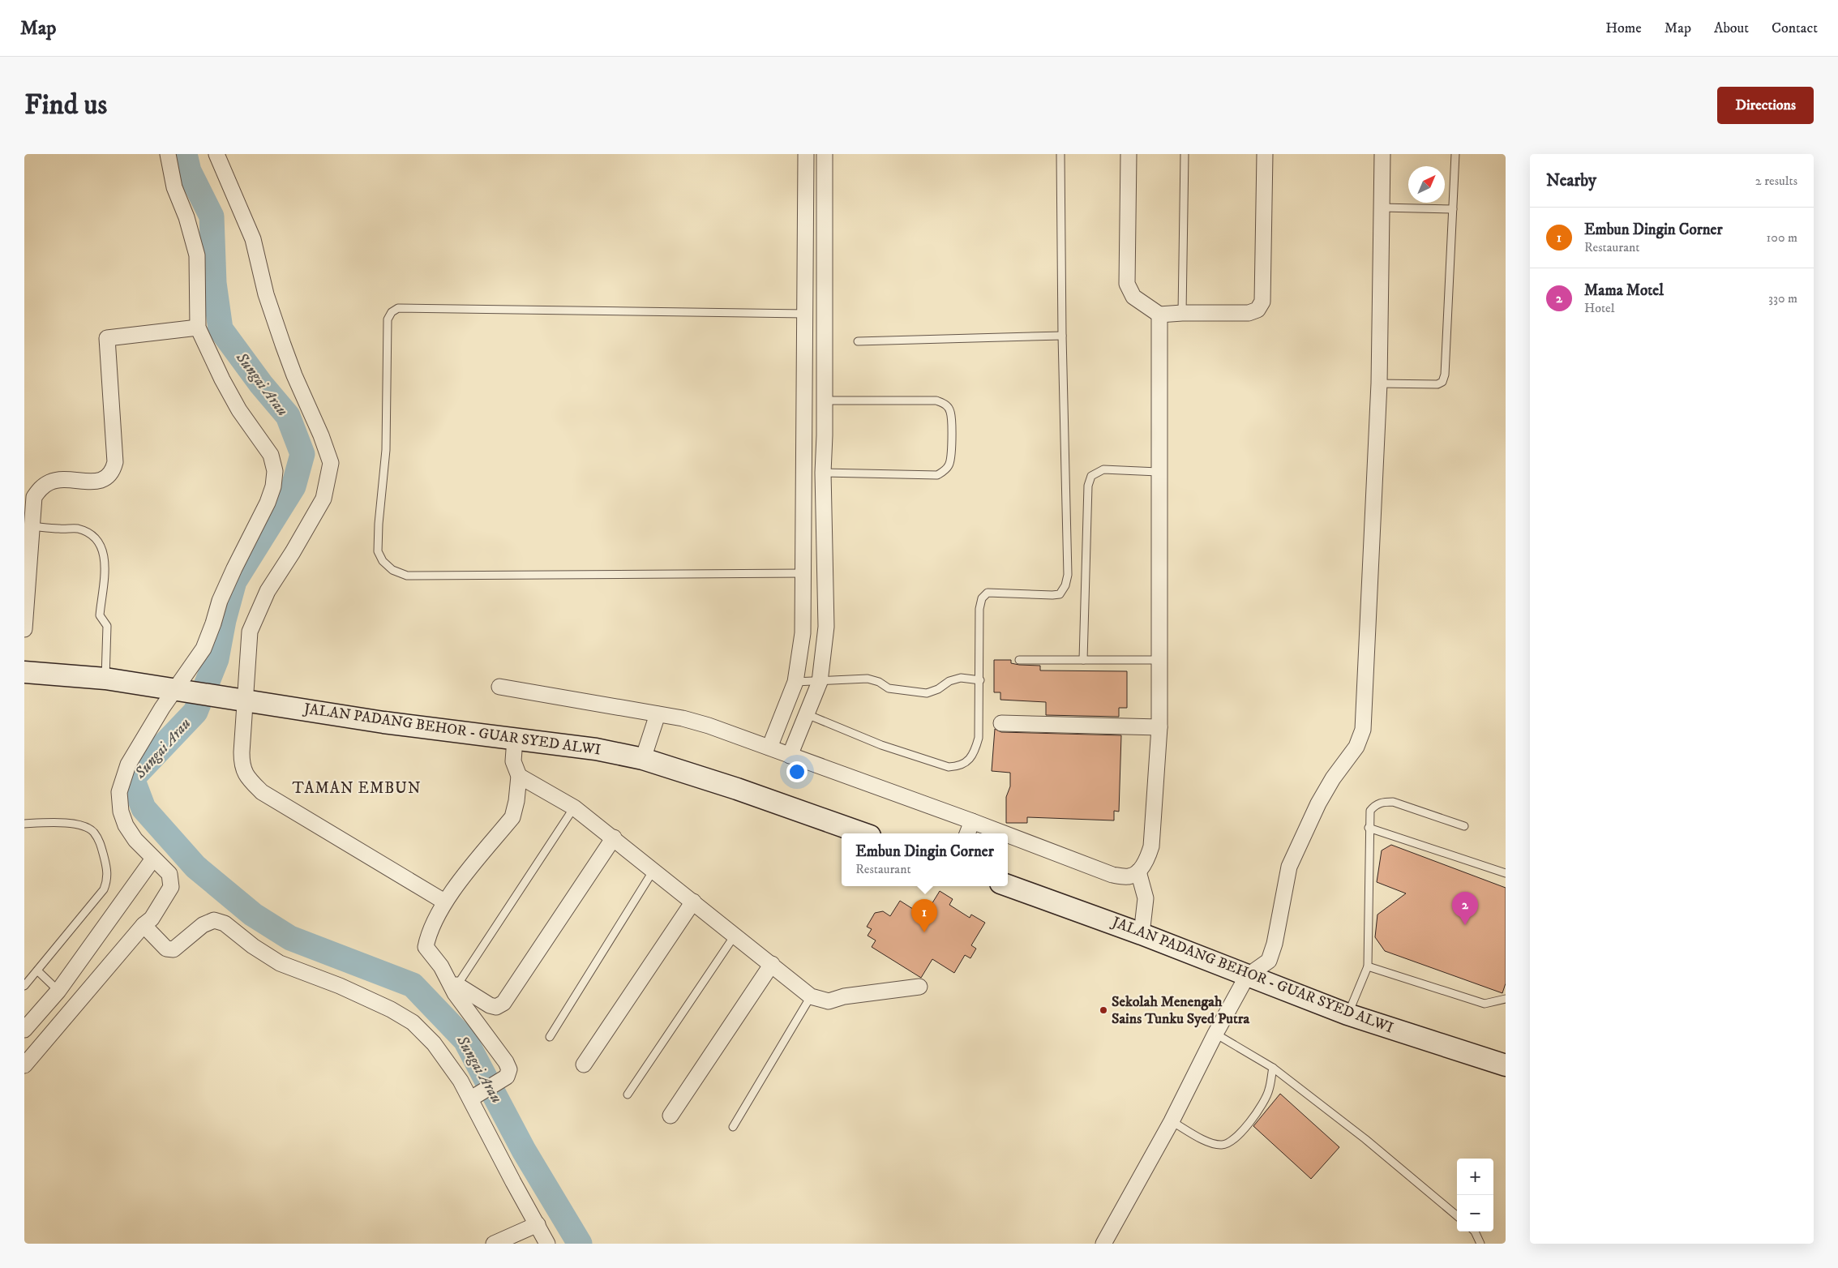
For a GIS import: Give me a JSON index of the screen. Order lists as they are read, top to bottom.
{
  "streets": {
    "main road": ["JALAN PADANG BEHOR - GUAR SYED ALWI"]
  },
  "districts": ["TAMAN EMBUN"],
  "water": ["Sungai Arau"],
  "places": ["Sekolah Menengah Sains Tunku Syed Putra"],
  "north": "top right",
  "page": {
    "header": "Map",
    "nav": [
      "Home",
      "Map",
      "About",
      "Contact"
    ],
    "buttons": "Directions",
    "title": "Find us",
    "heading": ["Nearby", "2 results"],
    "list": [
      {
        "mark": "1",
        "name": "Embun Dingin Corner",
        "note": "Restaurant",
        "value": "100 m"
      },
      {
        "mark": "2",
        "name": "Mama Motel",
        "note": "Hotel",
        "value": "330 m"
      }
    ],
    "popup": ["Embun Dingin Corner", "Restaurant"],
    "pins": ["2", "1"],
    "map_buttons": ["+", "−"]
  }
}
